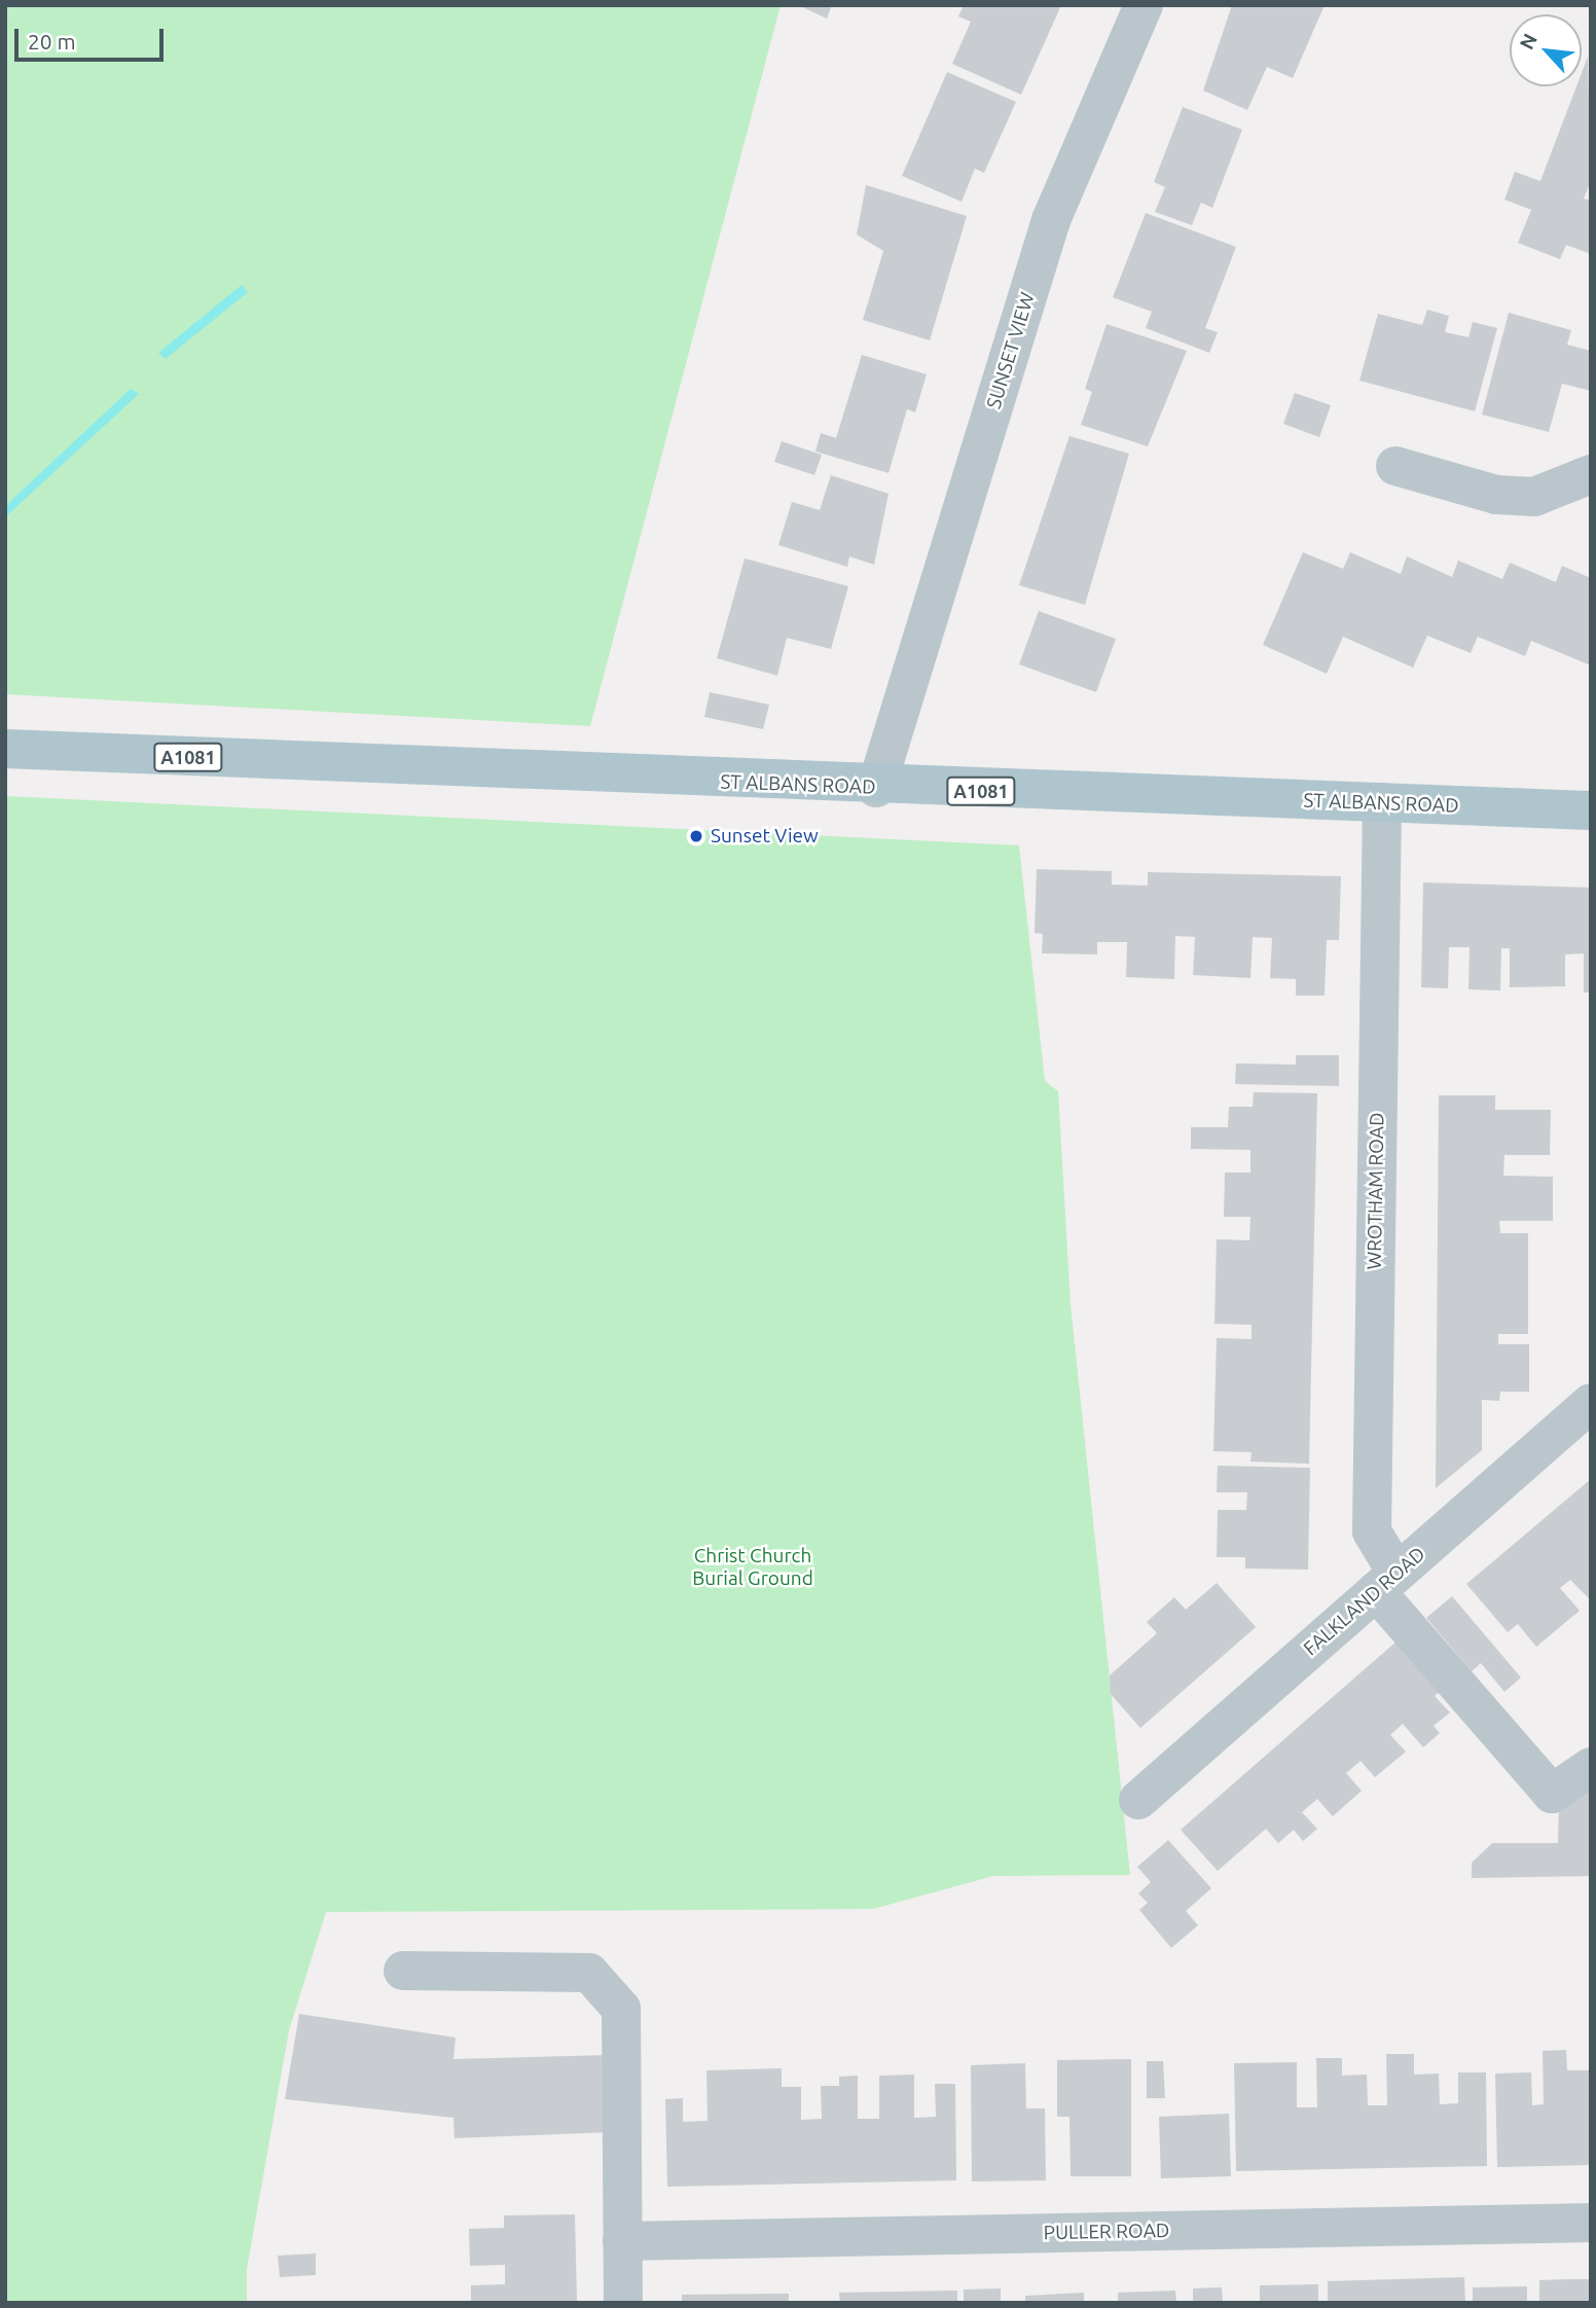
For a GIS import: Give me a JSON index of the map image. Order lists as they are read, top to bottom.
{
  "streets": {
    "main road": ["A1081", "ST ALBANS ROAD"],
    "street": [
      "SUNSET VIEW",
      "WROTHAM ROAD",
      "FALKLAND ROAD",
      "PULLER ROAD"
    ]
  },
  "crossings": [
    ["SUNSET VIEW", "ST ALBANS ROAD"],
    ["ST ALBANS ROAD", "WROTHAM ROAD"],
    ["WROTHAM ROAD", "FALKLAND ROAD"]
  ],
  "parks": ["Christ Church Burial Ground"],
  "places": ["Sunset View"],
  "scale_bar": "20 m",
  "north": "top left"
}
